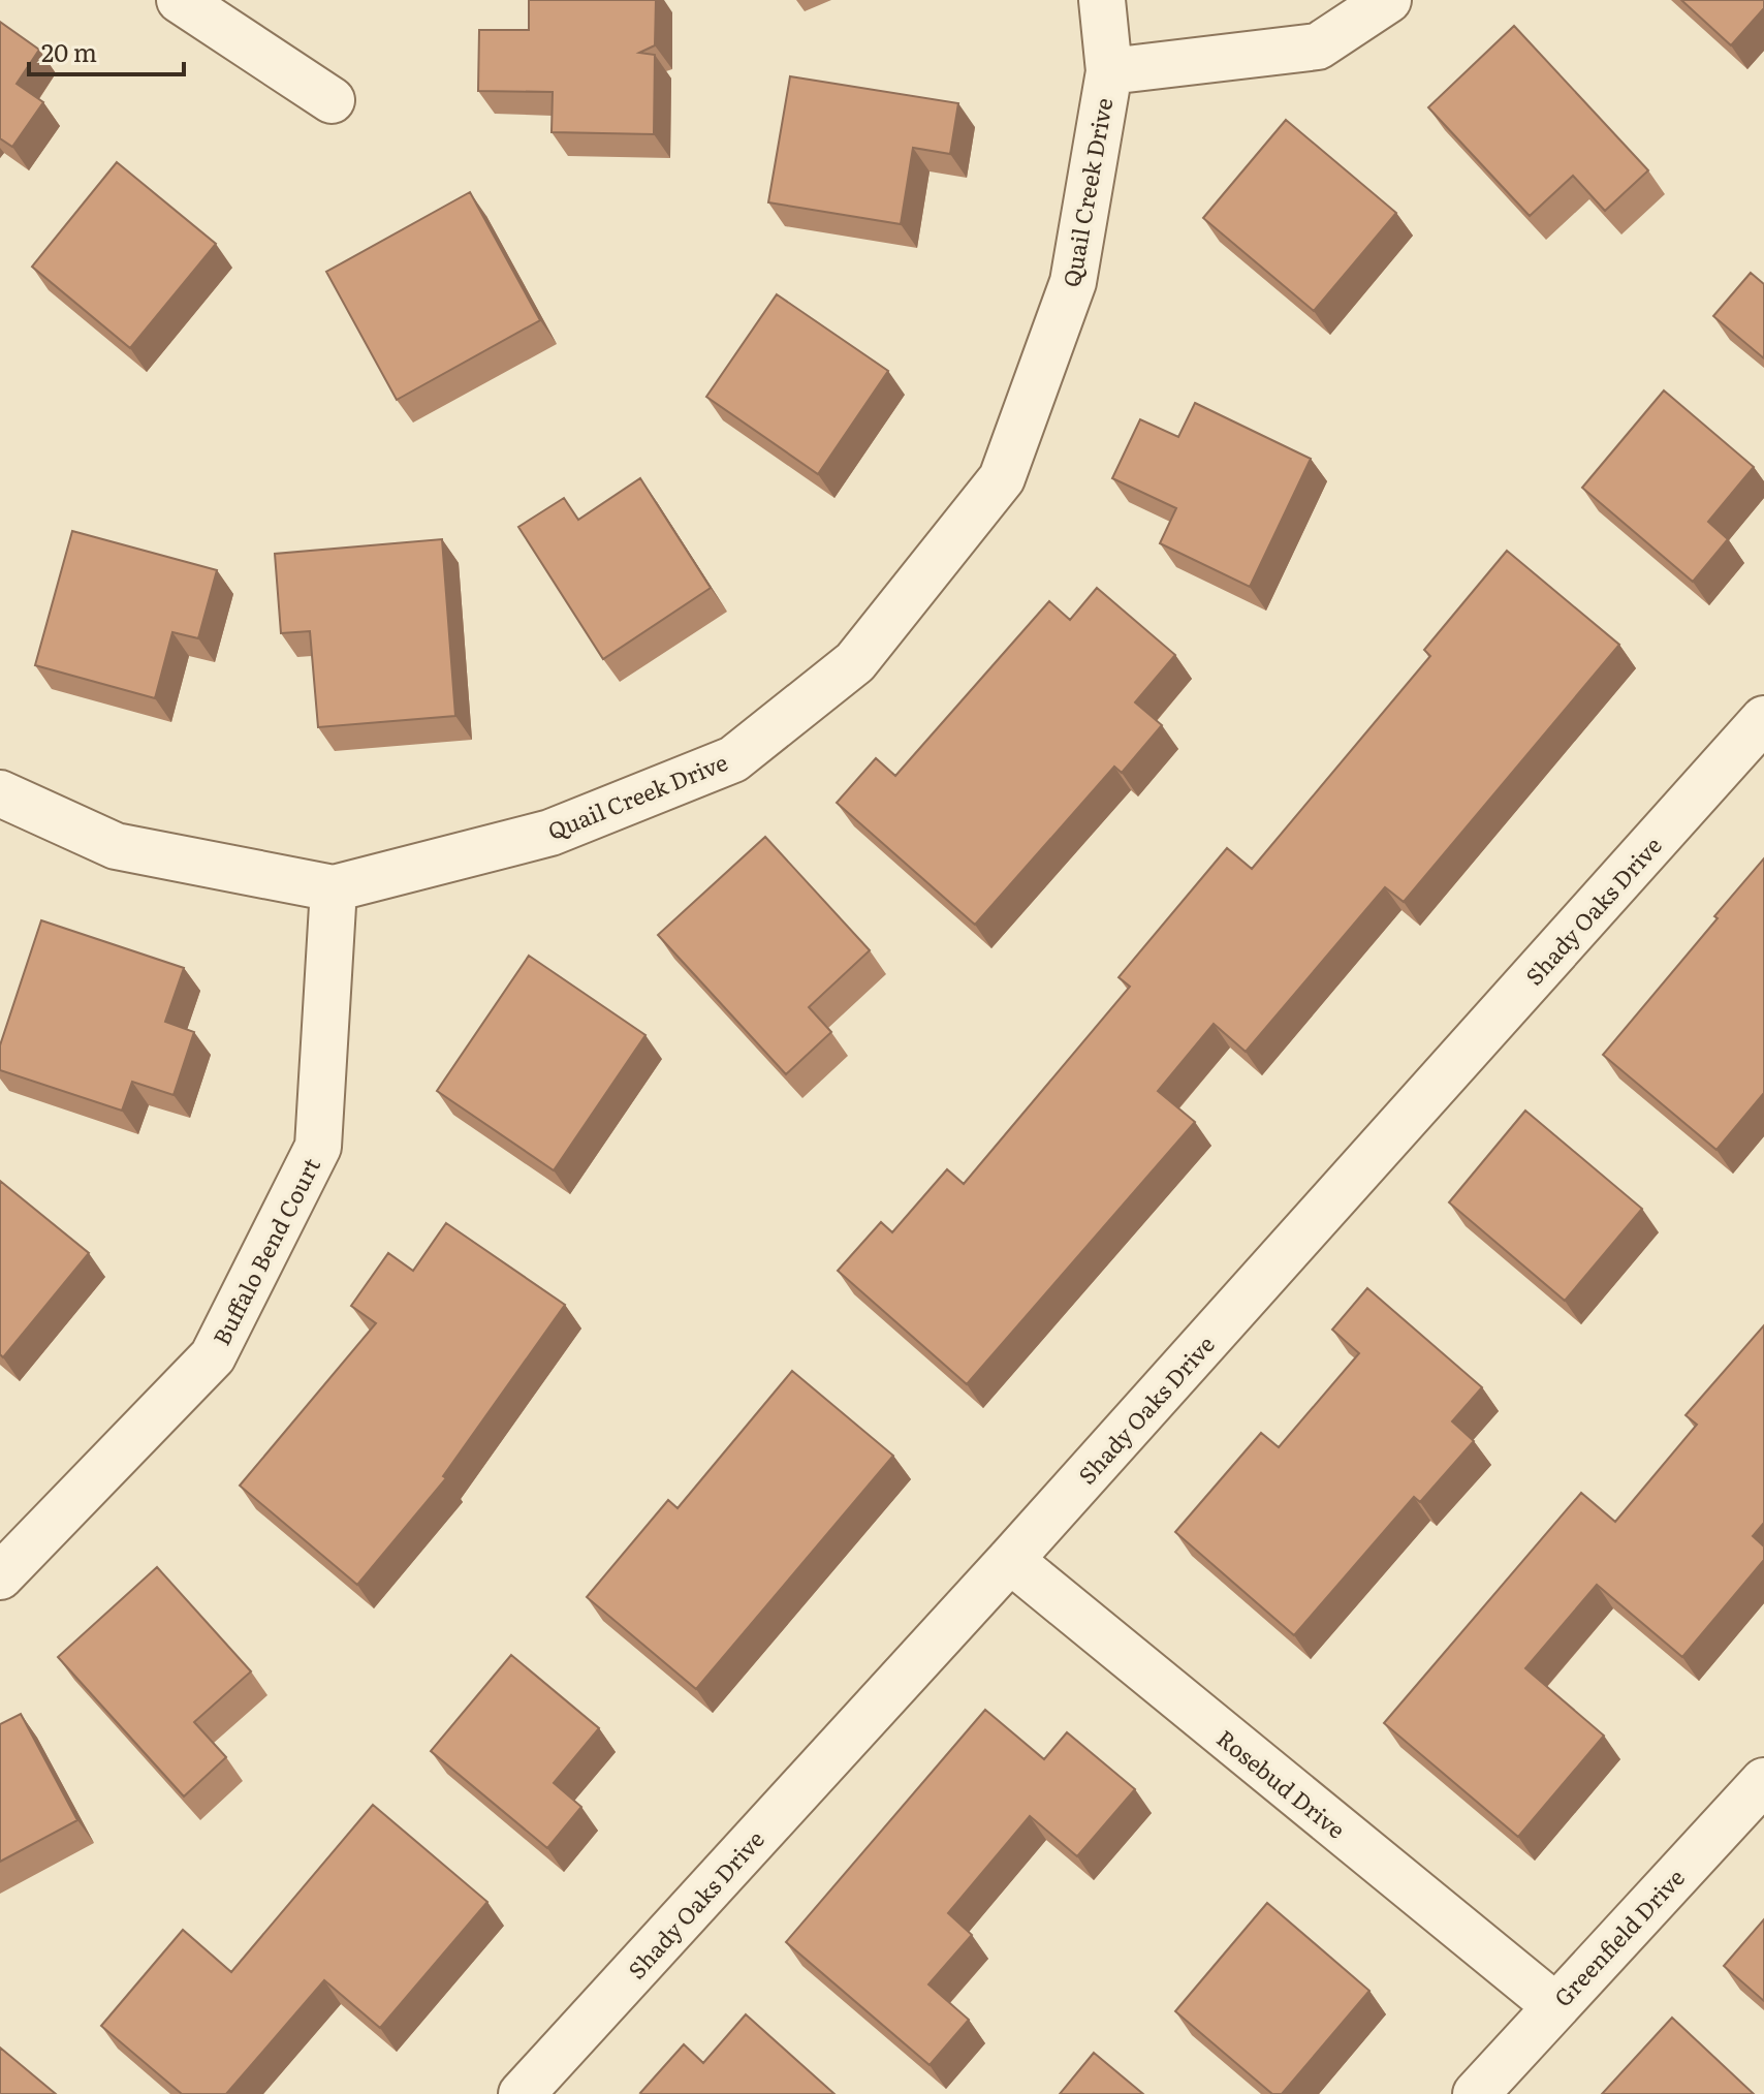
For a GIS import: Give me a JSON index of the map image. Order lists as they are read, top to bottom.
{
  "streets": {
    "street": [
      "Quail Creek Drive",
      "Shady Oaks Drive",
      "Buffalo Bend Court",
      "Rosebud Drive",
      "Greenfield Drive"
    ]
  },
  "crossings": [
    ["Quail Creek Drive", "Buffalo Bend Court"],
    ["Shady Oaks Drive", "Rosebud Drive"],
    ["Rosebud Drive", "Greenfield Drive"]
  ],
  "scale_bar": "20 m"
}
